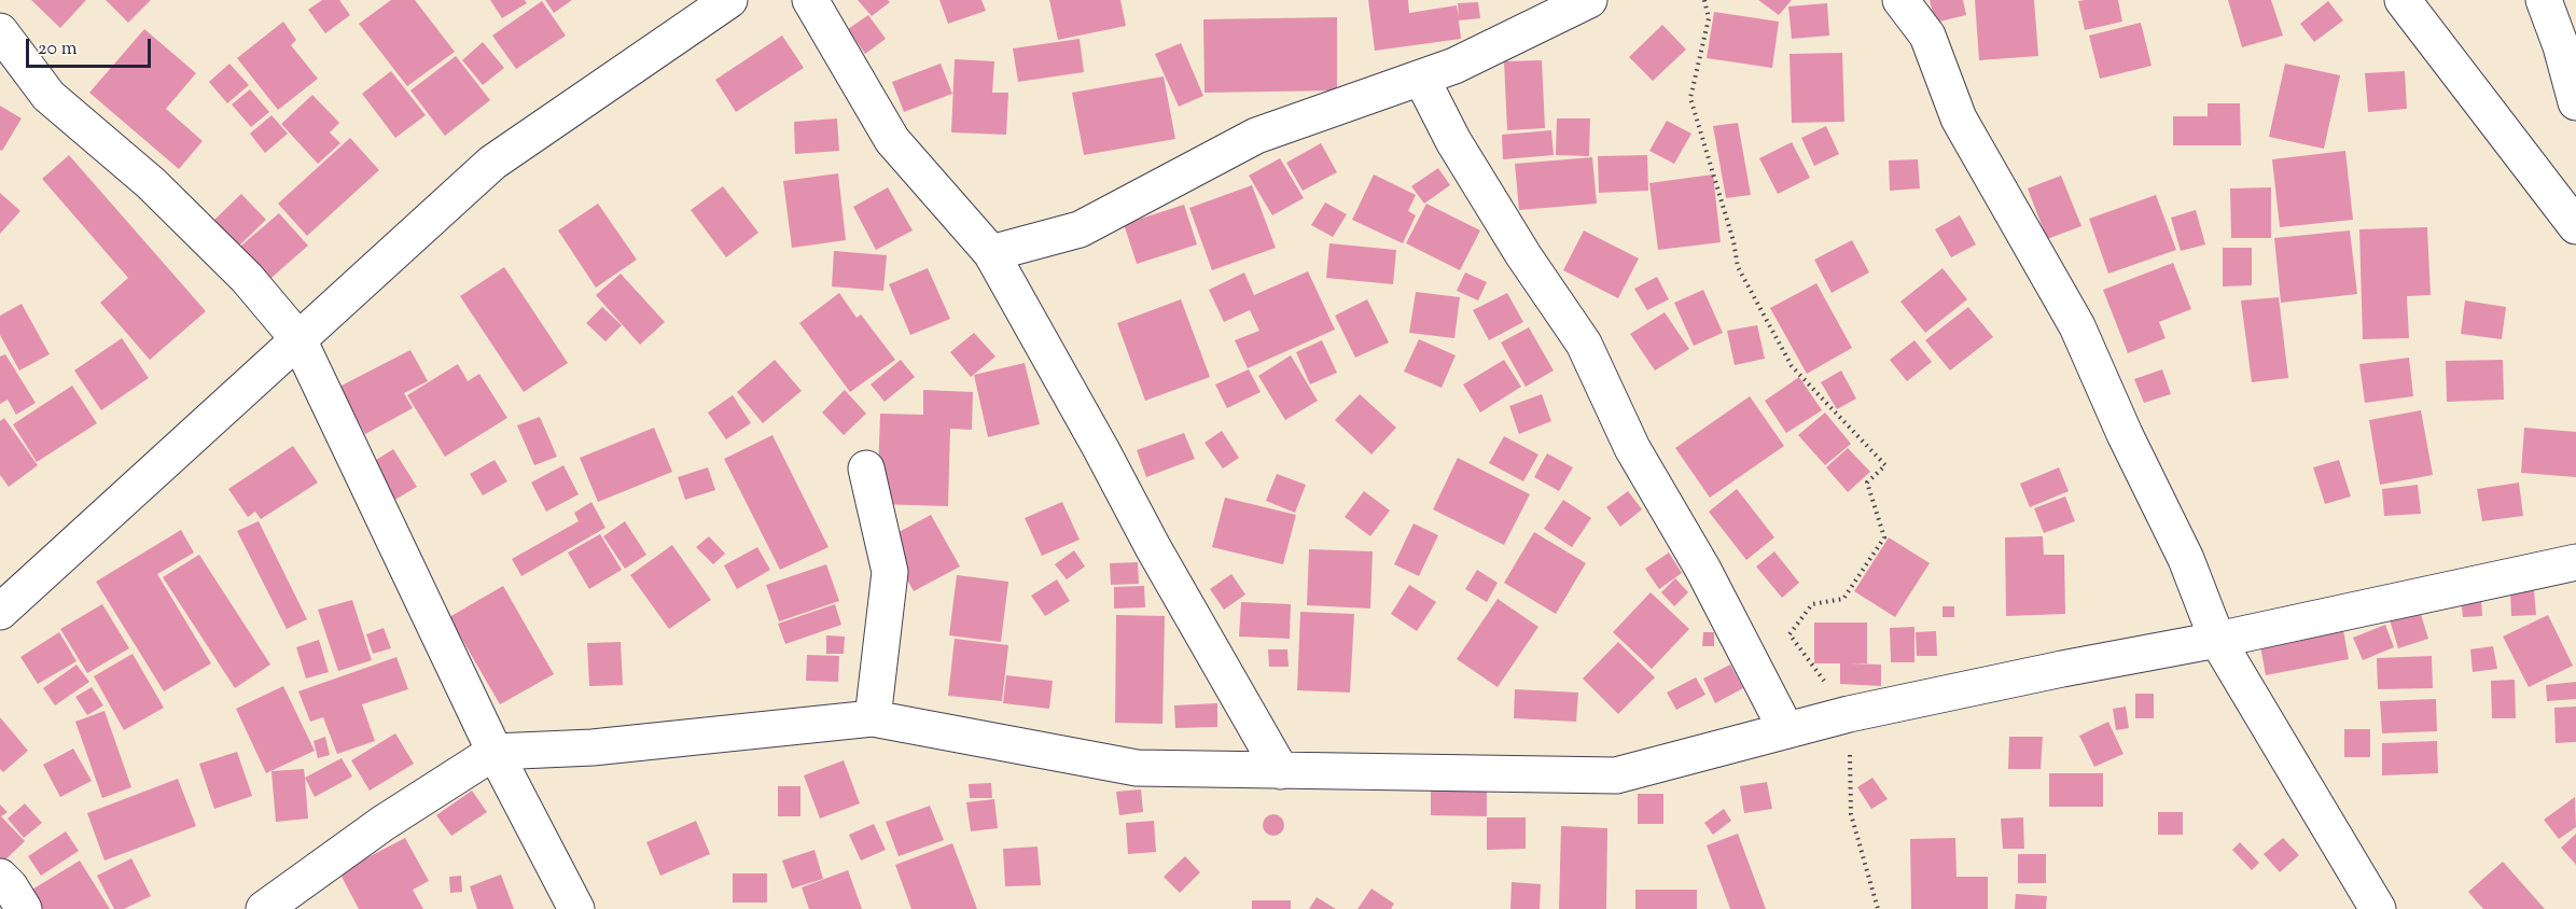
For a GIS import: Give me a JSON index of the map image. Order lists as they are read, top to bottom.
{
  "scale_bar": "20 m"
}
